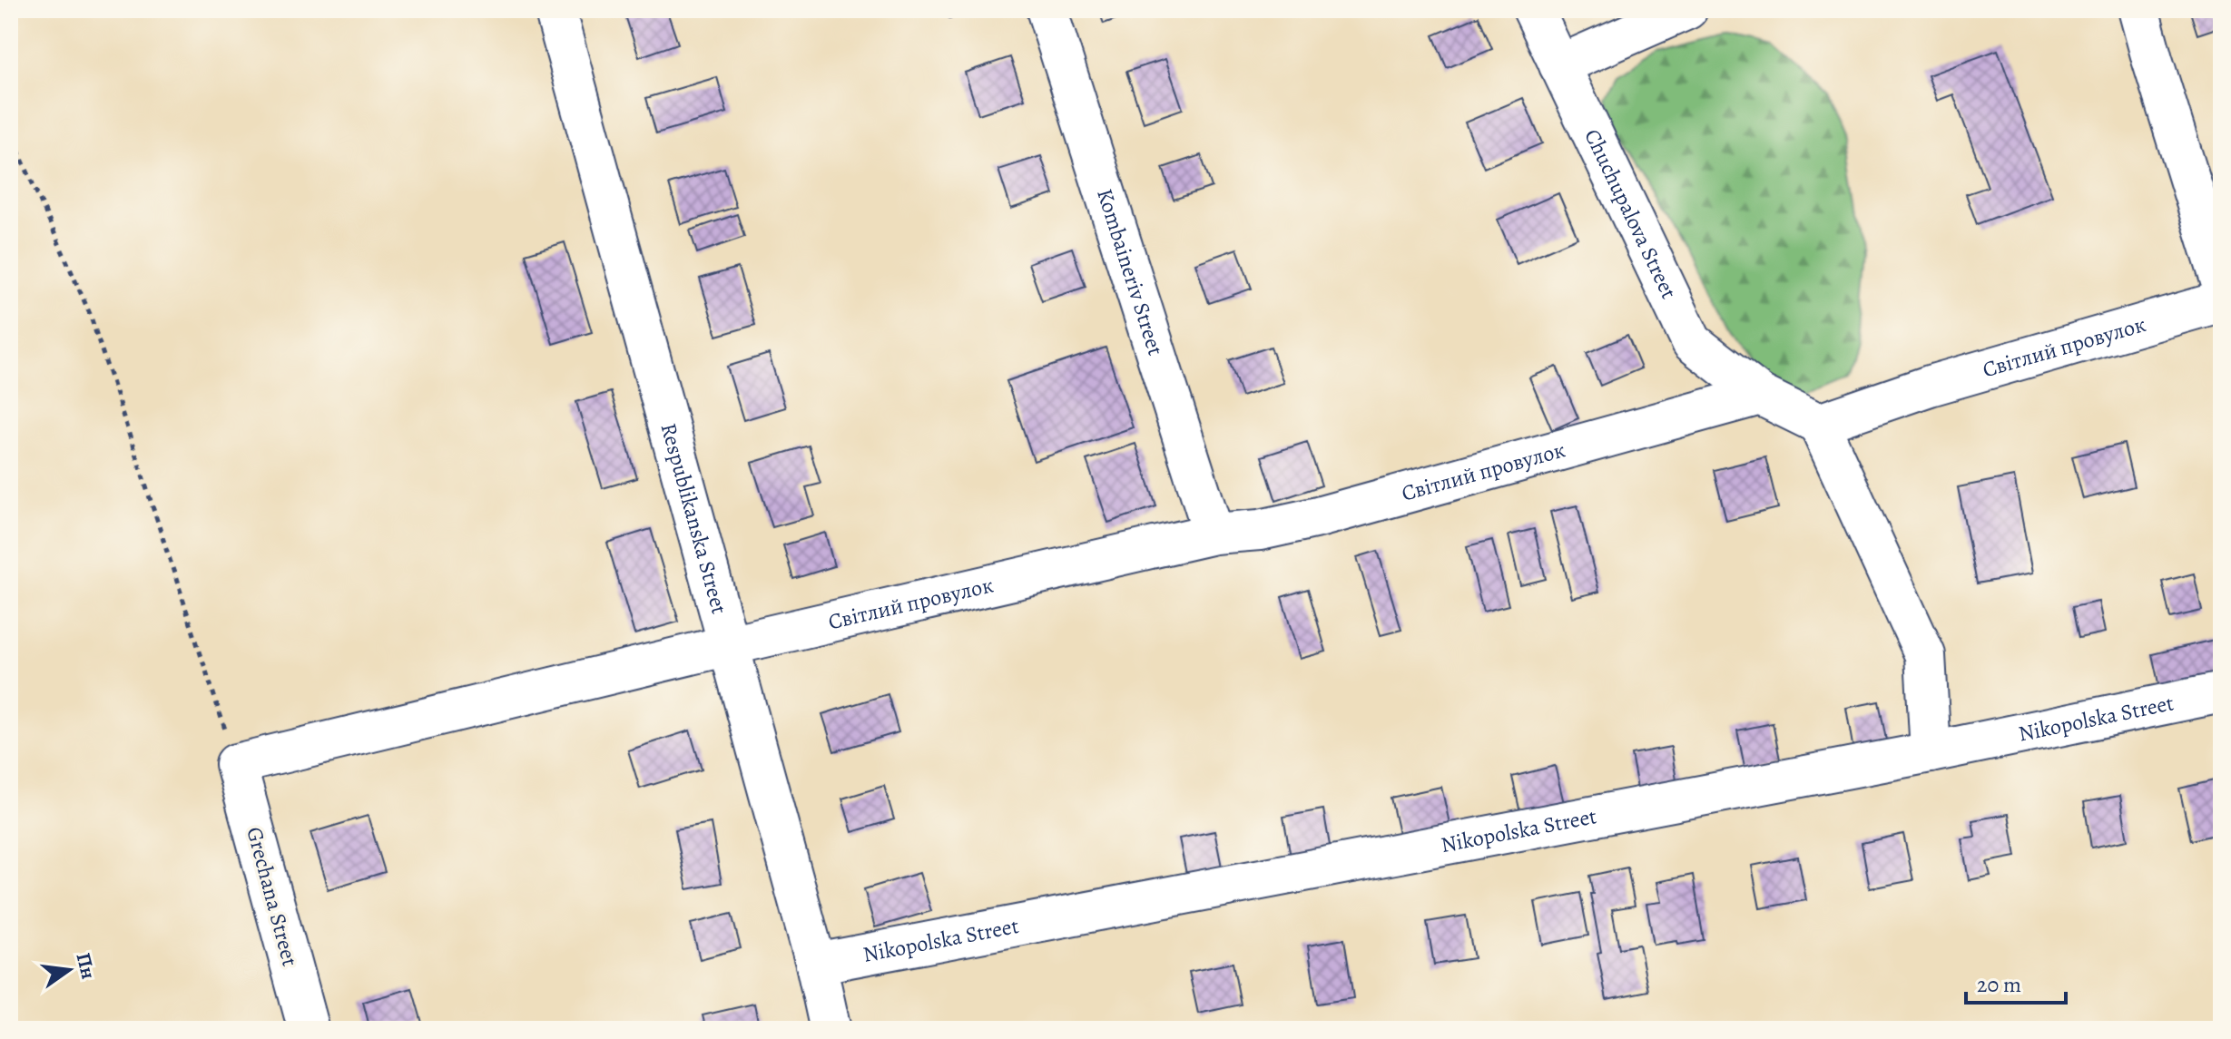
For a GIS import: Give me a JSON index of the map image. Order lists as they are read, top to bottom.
{
  "streets": {
    "street": [
      "Chuchupalova Street",
      "Kombaineriv Street",
      "Світлий провулок",
      "Respublikanska Street",
      "Nikopolska Street",
      "Grechana Street"
    ]
  },
  "crossings": [
    ["Chuchupalova Street", "Світлий провулок"],
    ["Kombaineriv Street", "Світлий провулок"],
    ["Світлий провулок", "Respublikanska Street"],
    ["Світлий провулок", "Grechana Street"],
    ["Respublikanska Street", "Nikopolska Street"]
  ],
  "scale_bar": "20 m",
  "north": "right"
}
